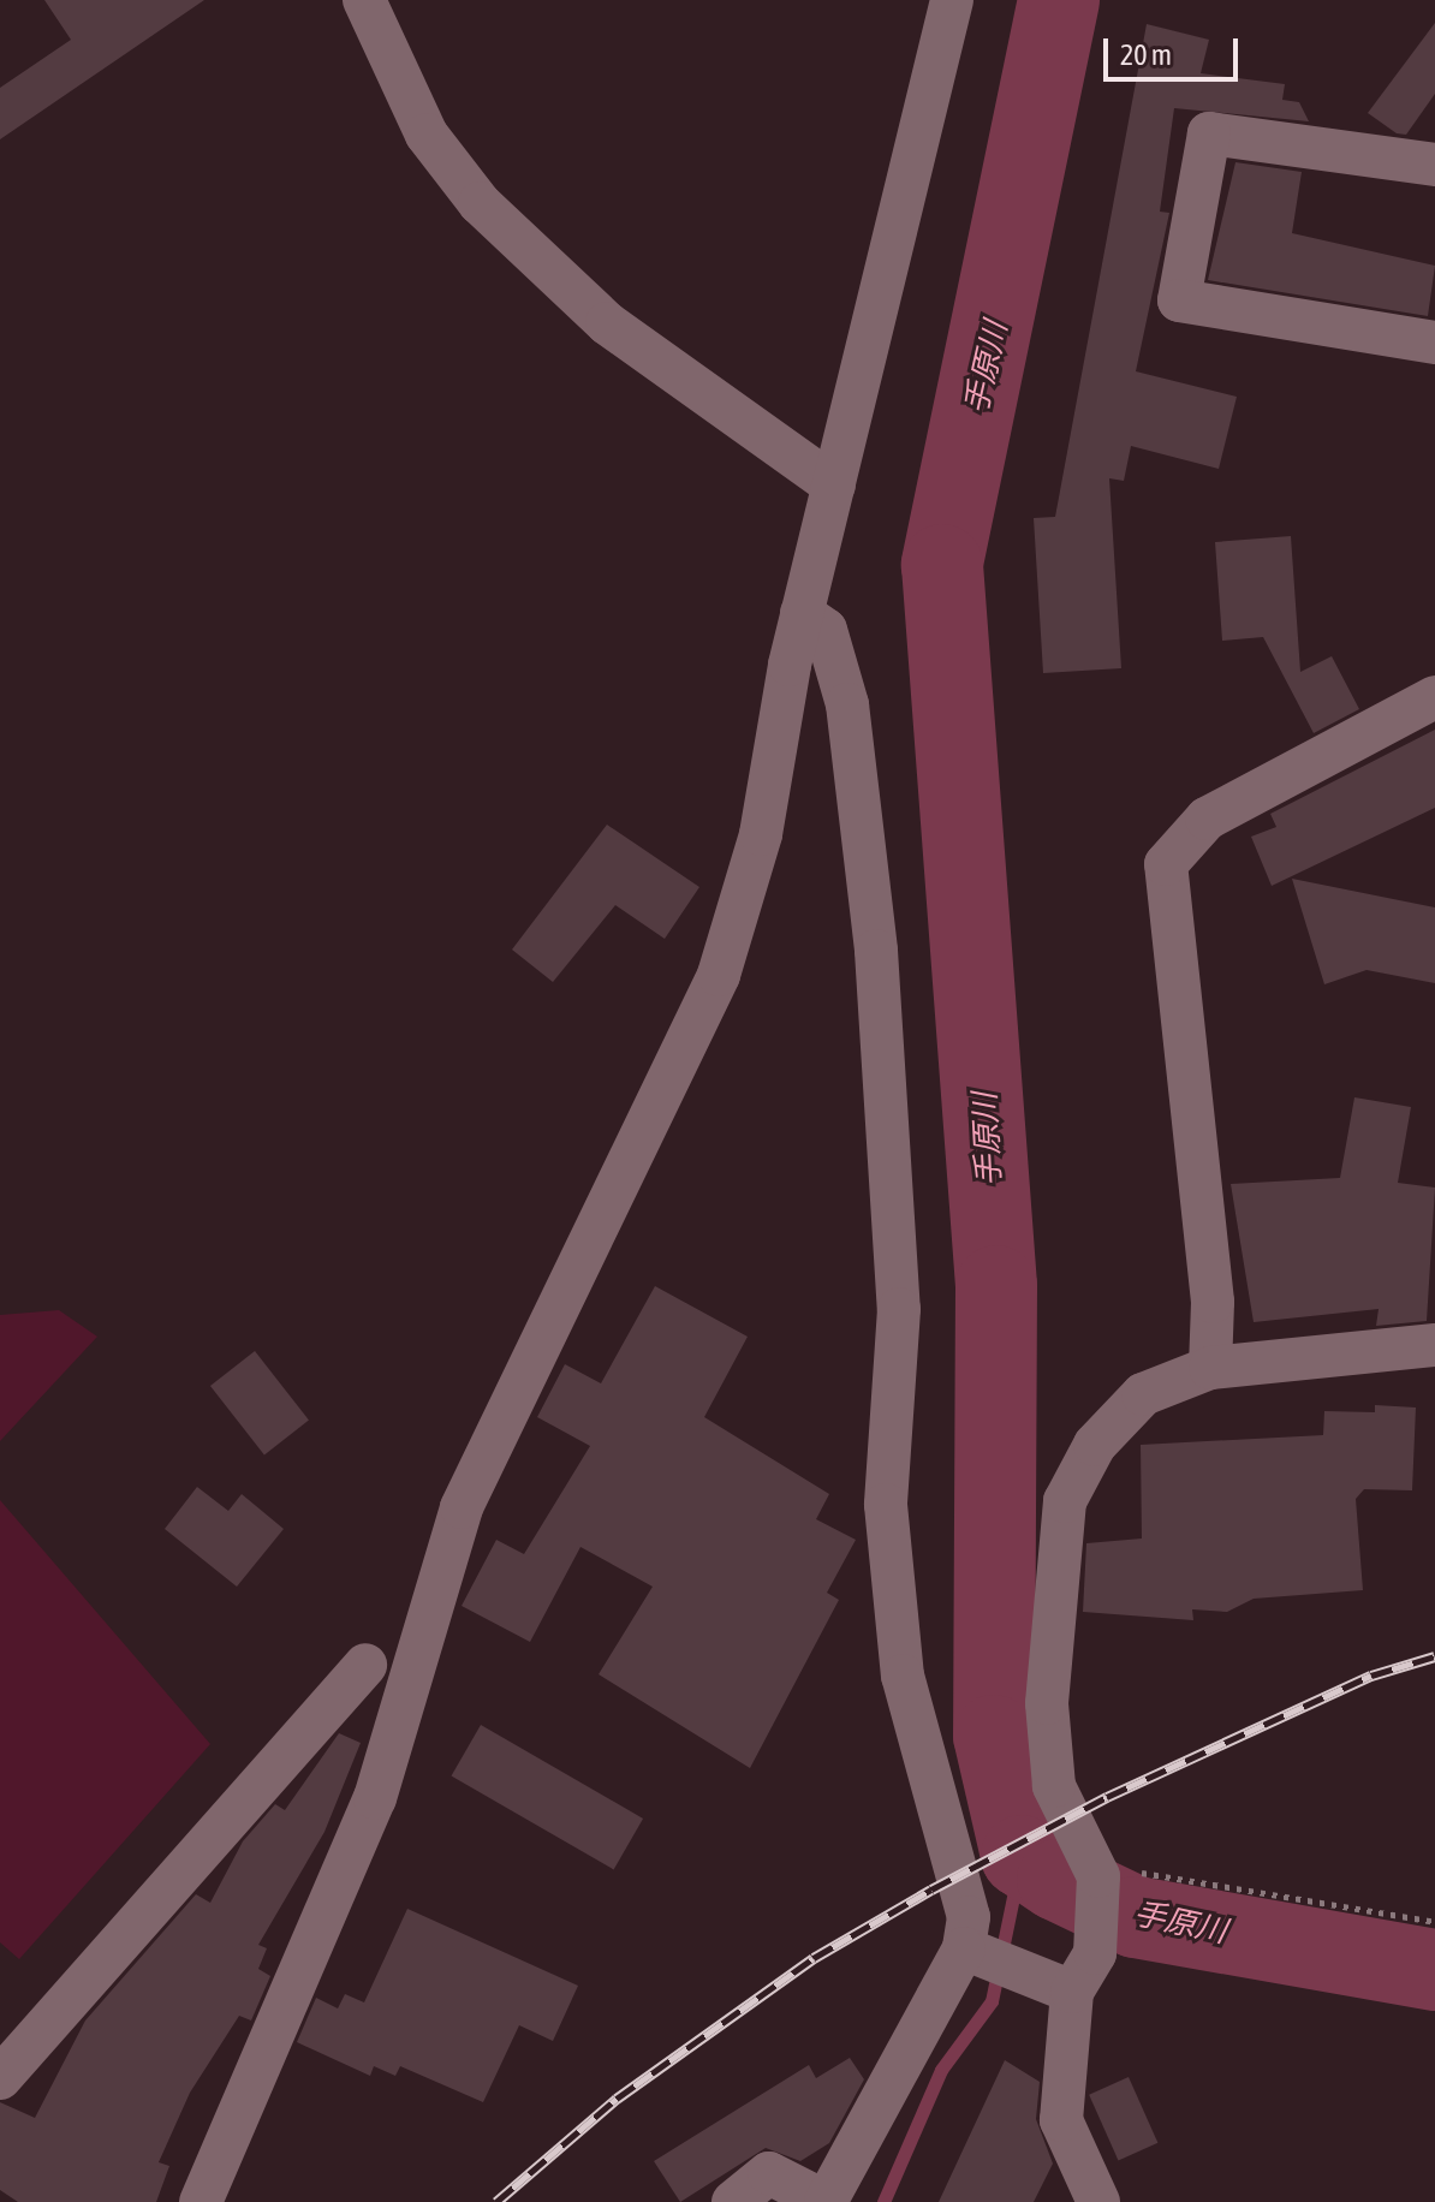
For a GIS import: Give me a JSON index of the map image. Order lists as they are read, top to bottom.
{
  "water": ["手原川"],
  "scale_bar": "20 m"
}
